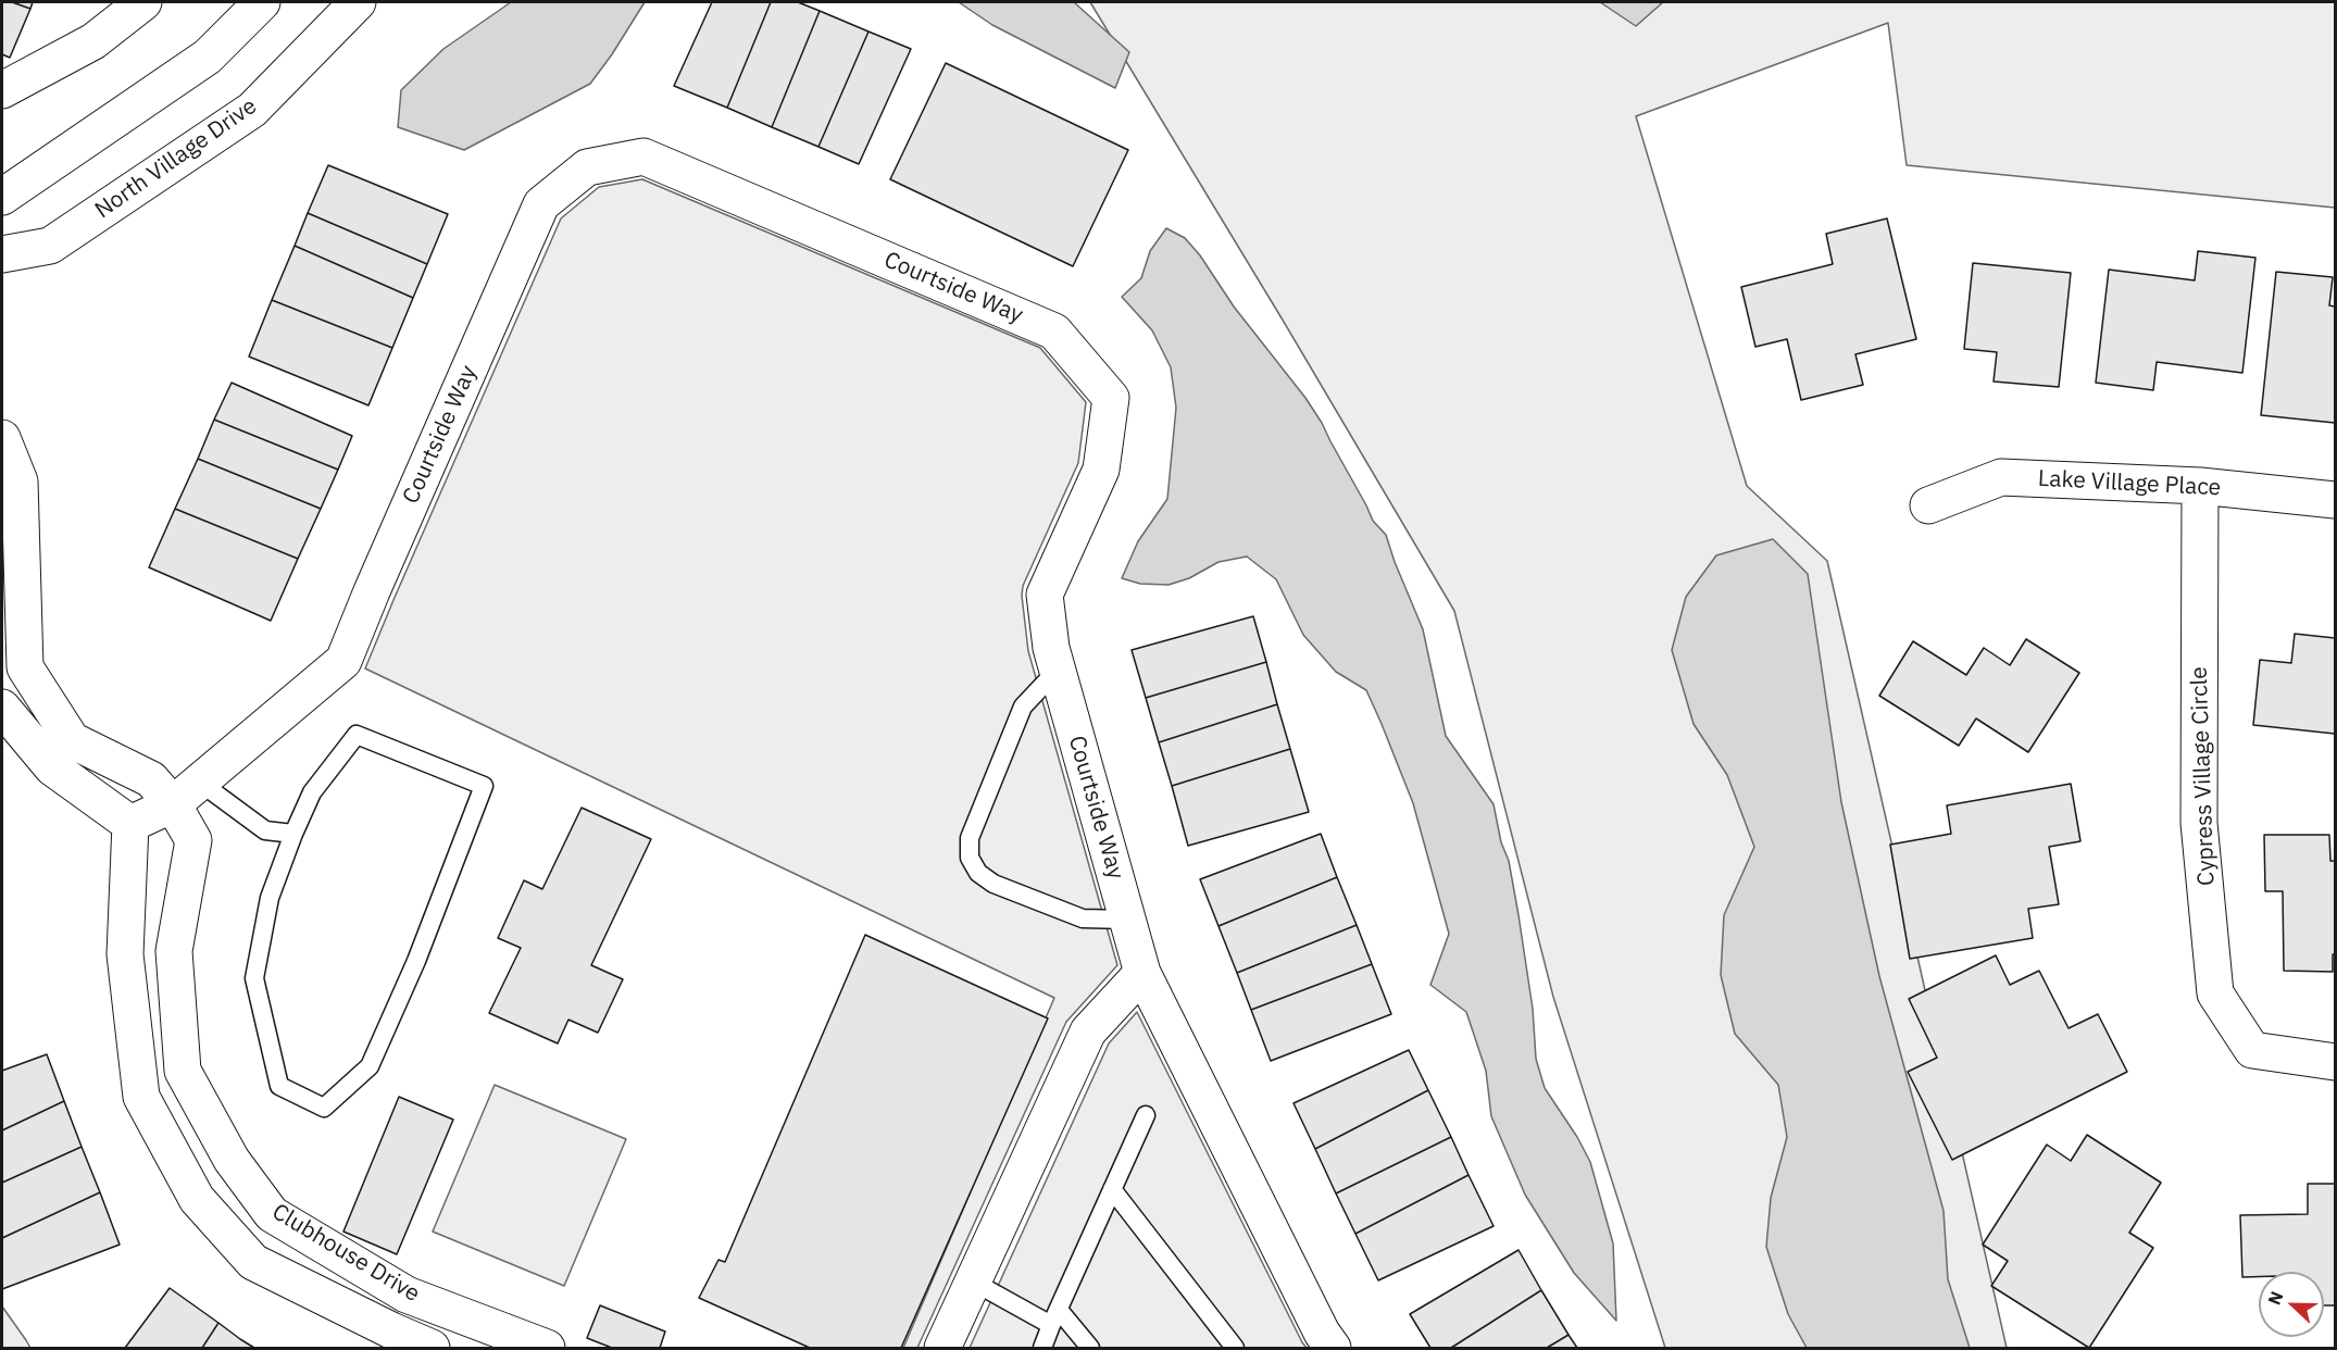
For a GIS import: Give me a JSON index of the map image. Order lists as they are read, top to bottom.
{
  "streets": {
    "street": [
      "North Village Drive",
      "Courtside Way",
      "Lake Village Place",
      "Cypress Village Circle",
      "Clubhouse Drive"
    ]
  },
  "crossings": [
    ["Courtside Way", "Clubhouse Drive"],
    ["Lake Village Place", "Cypress Village Circle"]
  ],
  "north": "left"
}
